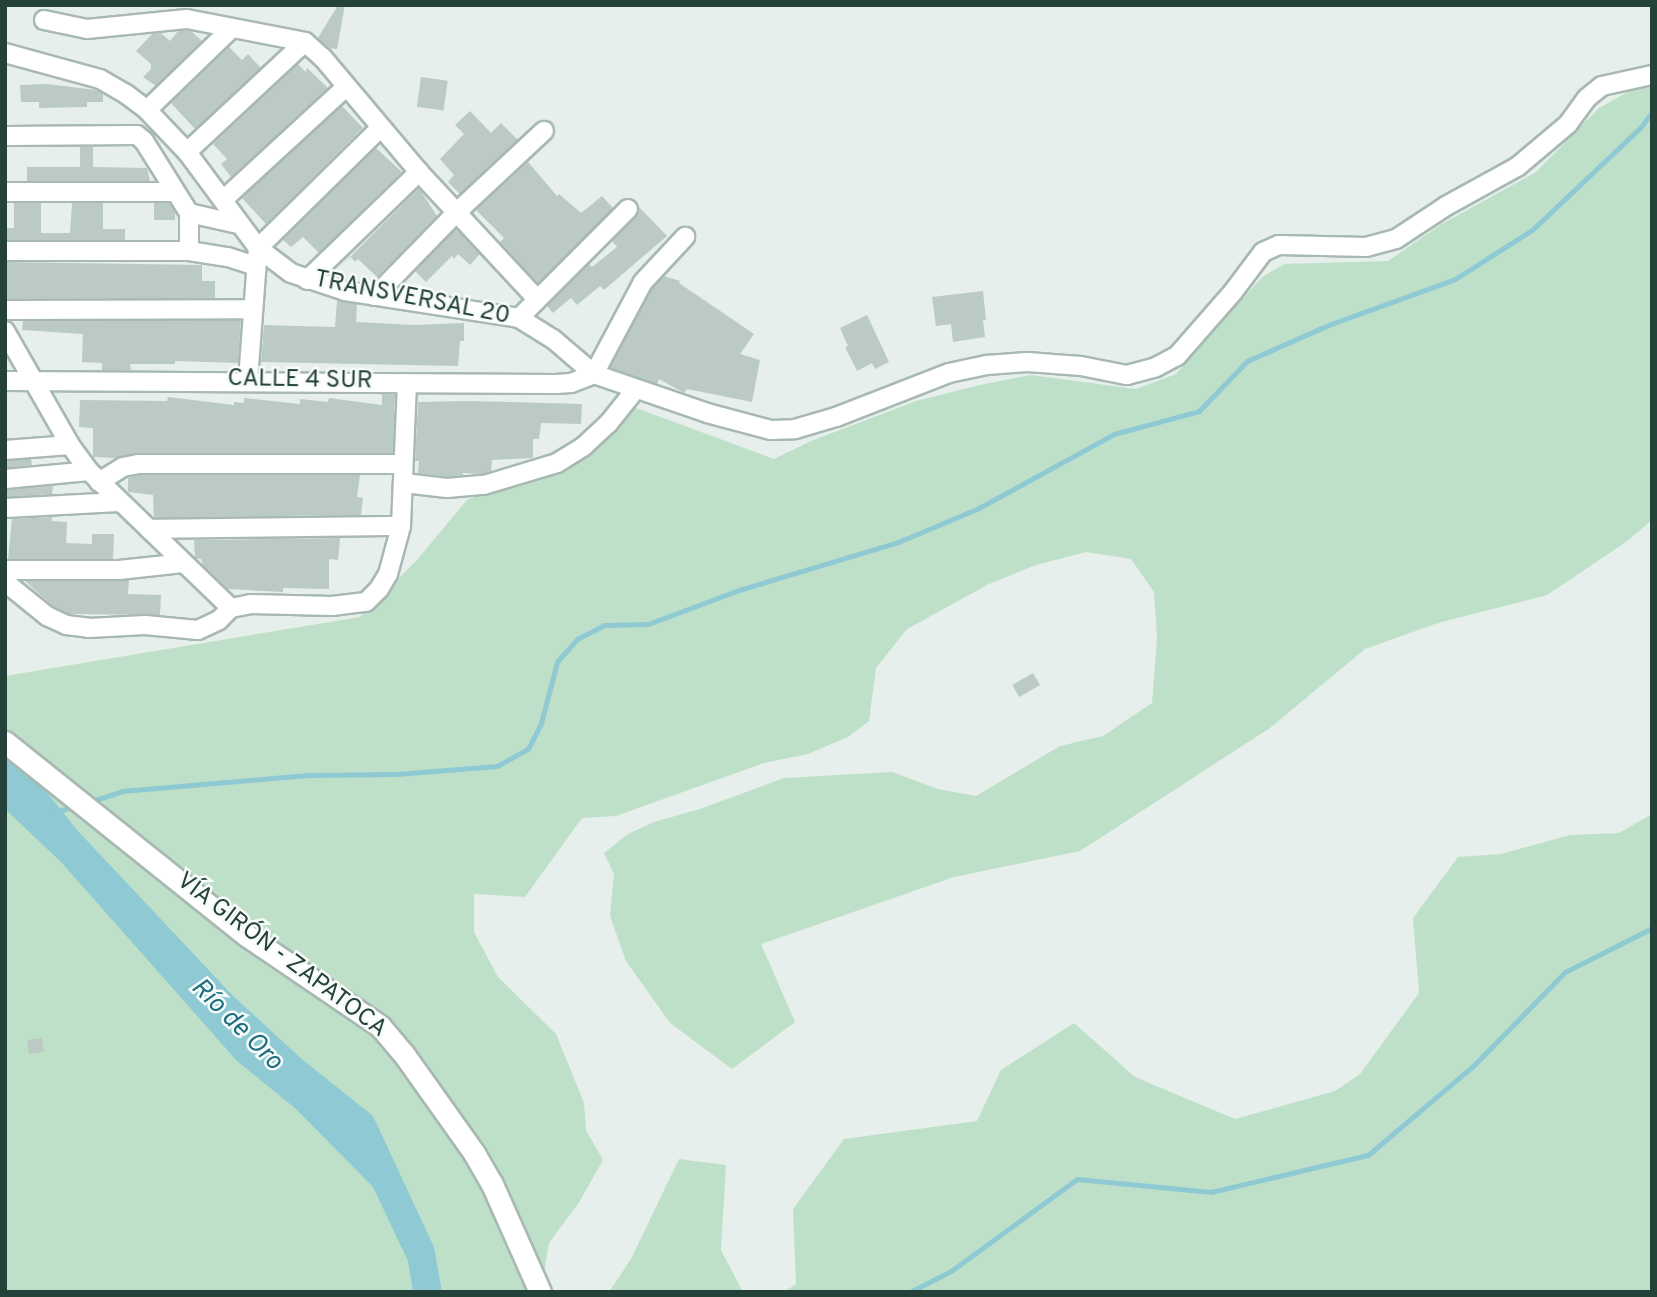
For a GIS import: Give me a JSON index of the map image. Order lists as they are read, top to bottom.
{
  "streets": {
    "main road": ["VÍA GIRÓN - ZAPATOCA"],
    "street": ["TRANSVERSAL 20", "CALLE 4 SUR"]
  },
  "crossings": [
    ["TRANSVERSAL 20", "CALLE 4 SUR"]
  ],
  "water": ["Río de Oro"]
}
